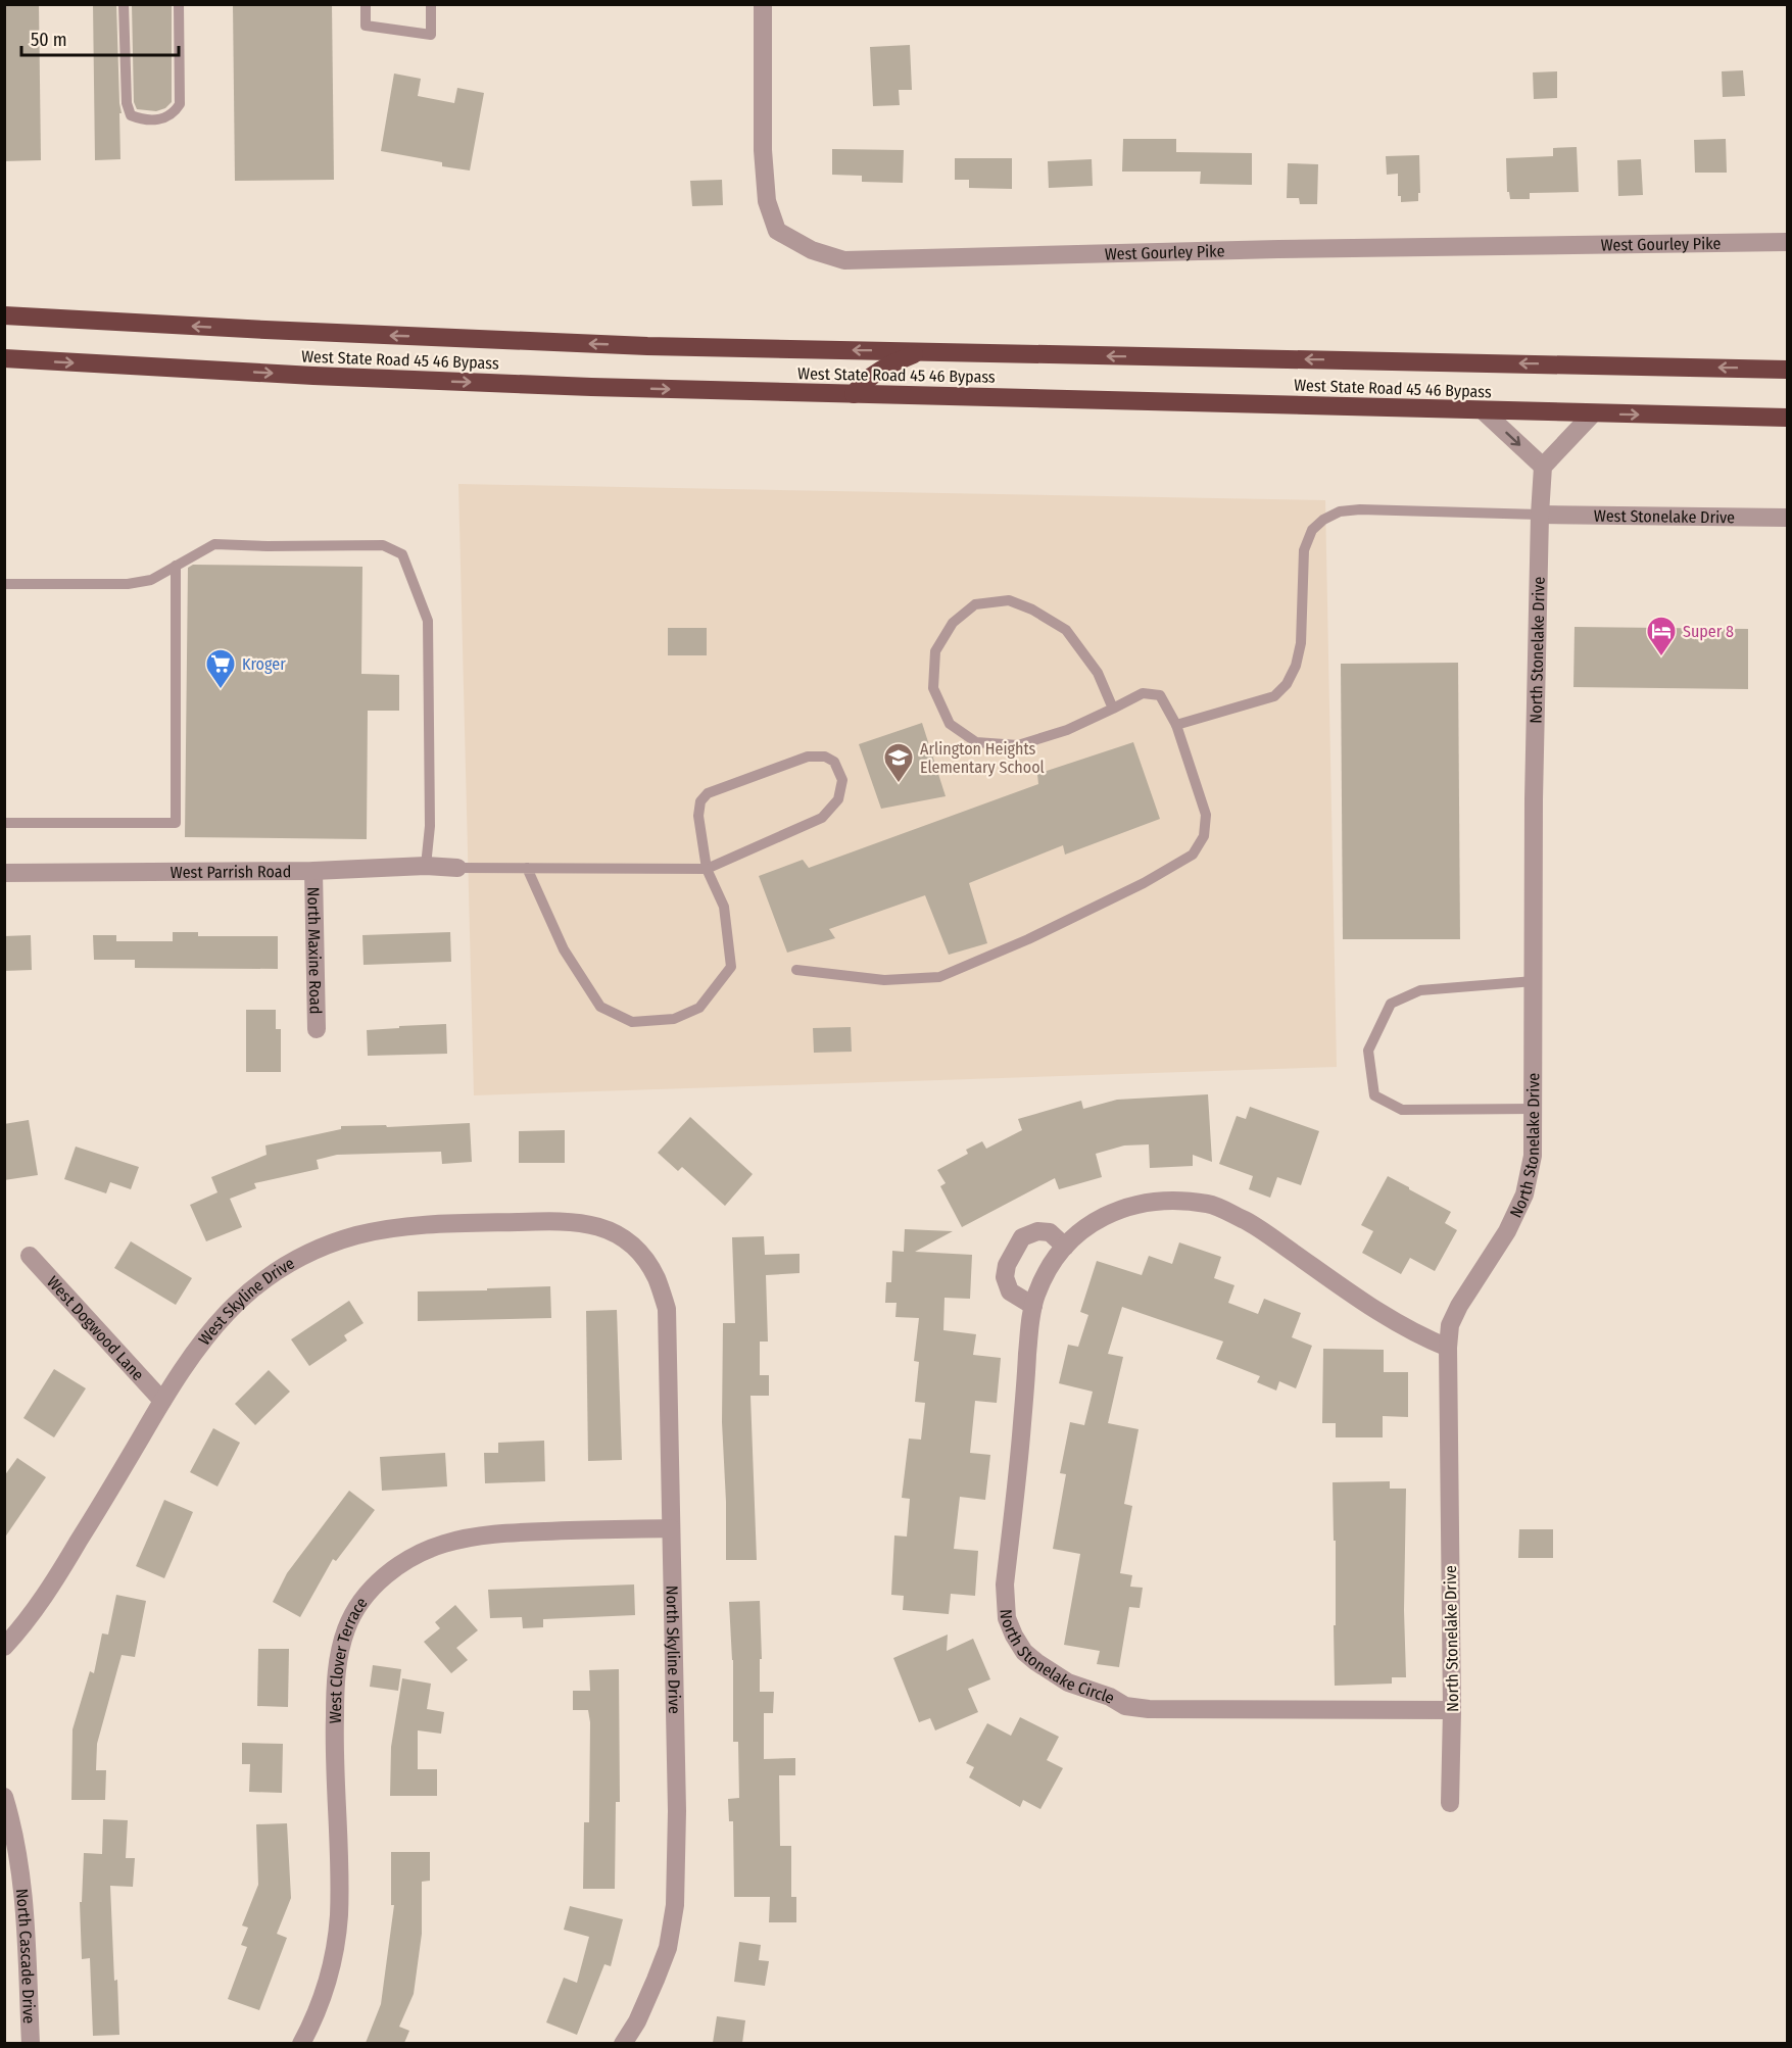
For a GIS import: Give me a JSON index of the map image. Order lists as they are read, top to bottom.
{
  "streets": {
    "highway": ["West State Road 45 46 Bypass"],
    "street": [
      "West Gourley Pike",
      "West Stonelake Drive",
      "North Stonelake Drive",
      "West Parrish Road",
      "North Maxine Road",
      "West Skyline Drive",
      "West Dogwood Lane",
      "North Skyline Drive",
      "North Stonelake Circle",
      "West Clover Terrace",
      "North Cascade Drive"
    ]
  },
  "crossings": [
    ["West Stonelake Drive", "North Stonelake Drive"],
    ["North Stonelake Drive", "North Stonelake Circle"],
    ["West Parrish Road", "North Maxine Road"],
    ["West Skyline Drive", "West Dogwood Lane"],
    ["West Skyline Drive", "North Skyline Drive"],
    ["North Skyline Drive", "West Clover Terrace"]
  ],
  "places": {
    "hotel": ["Super 8"],
    "supermarket": ["Kroger"],
    "school or university": ["Arlington Heights Elementary School"]
  },
  "scale_bar": "50 m"
}
